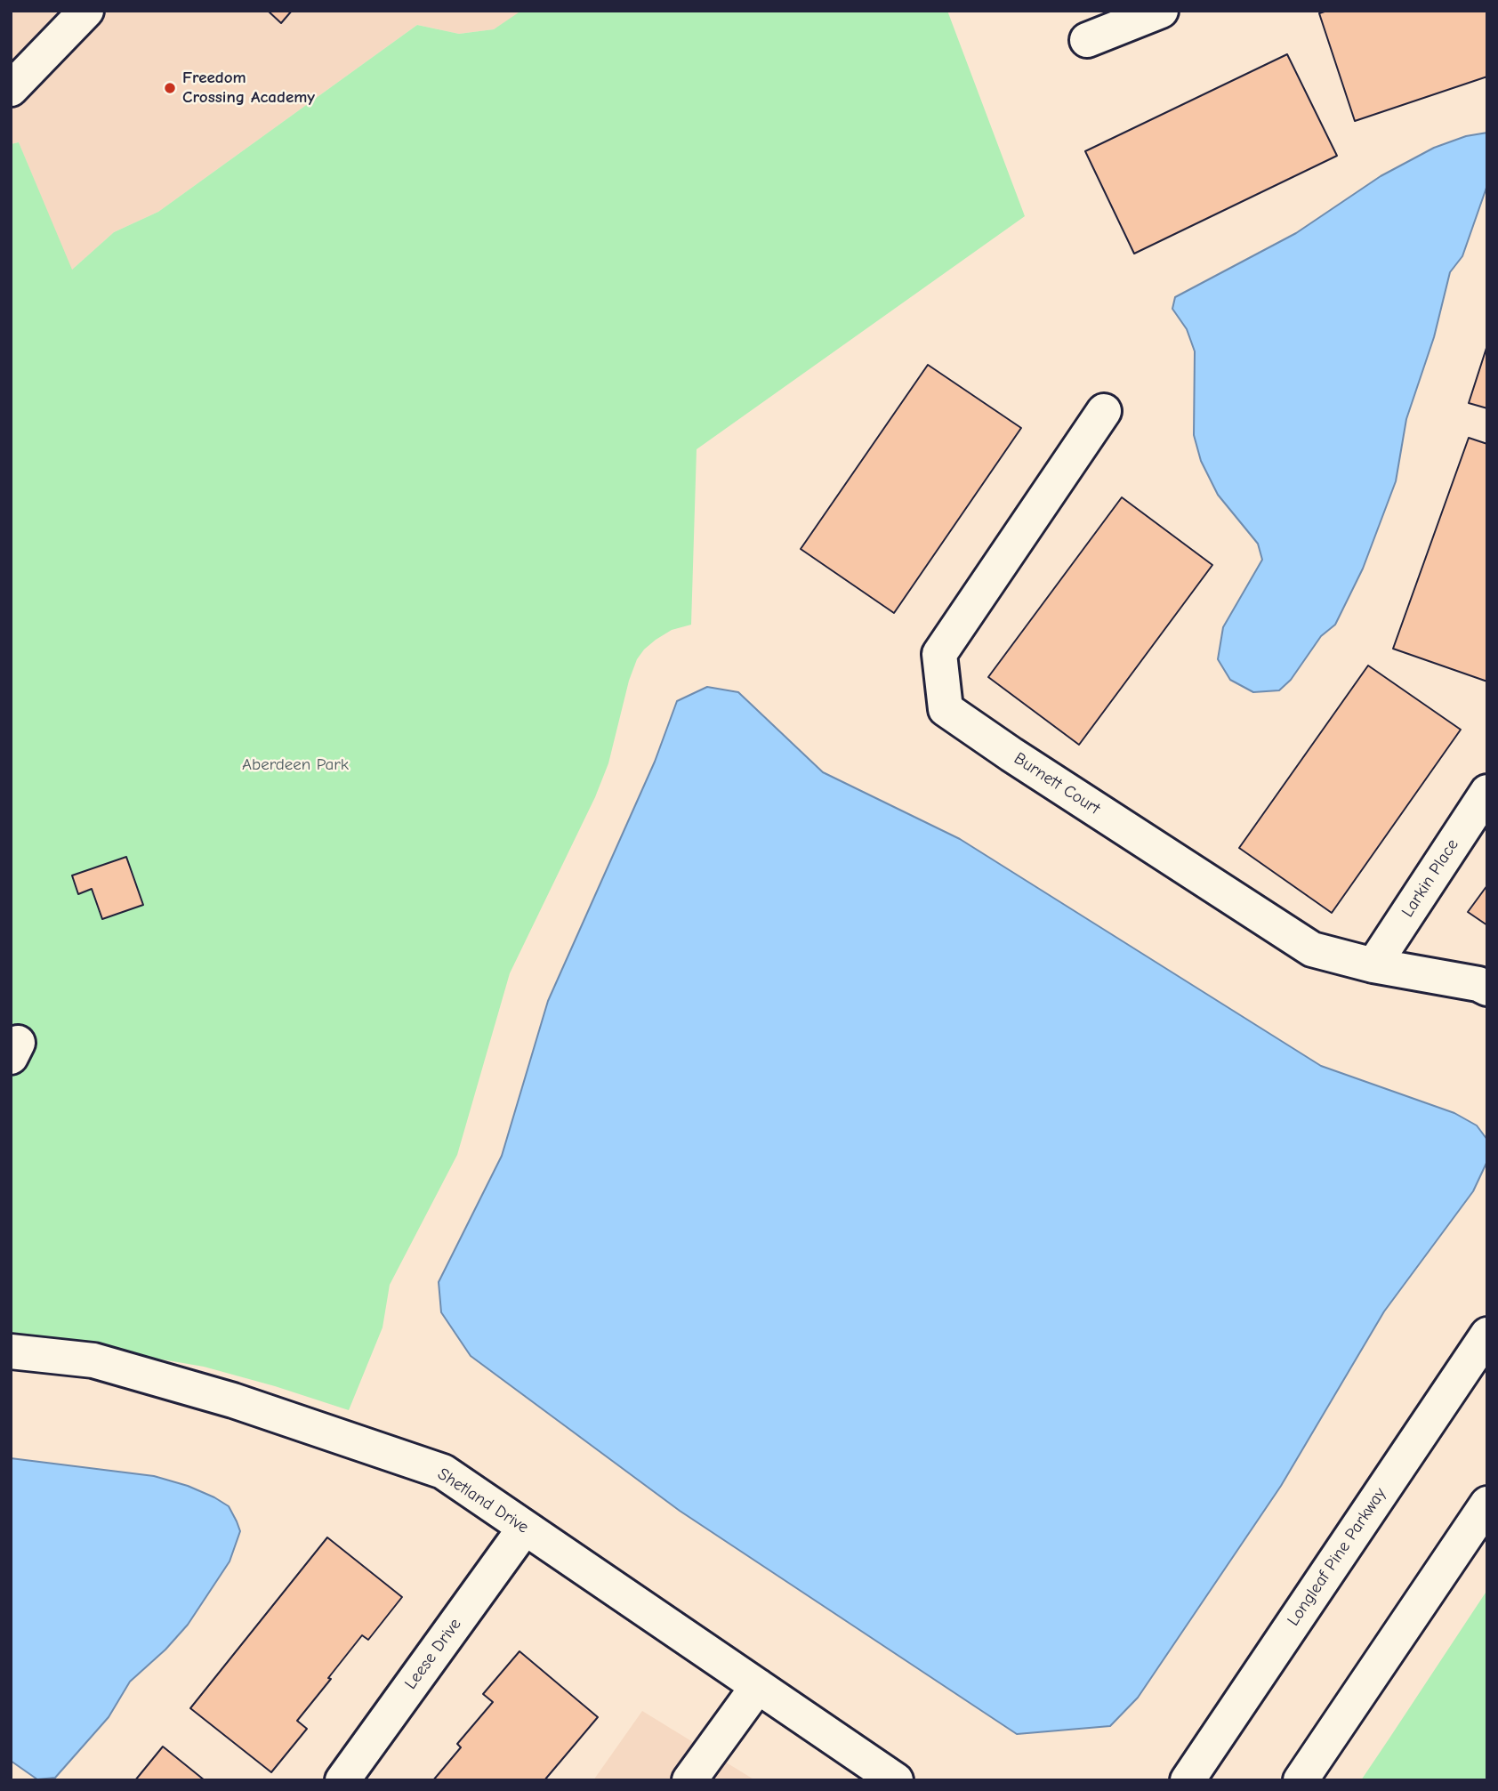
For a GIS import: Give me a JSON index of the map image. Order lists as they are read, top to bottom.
{
  "streets": {
    "street": [
      "Burnett Court",
      "Larkin Place",
      "Shetland Drive",
      "Longleaf Pine Parkway",
      "Leese Drive"
    ]
  },
  "crossings": [
    ["Burnett Court", "Larkin Place"],
    ["Shetland Drive", "Leese Drive"]
  ],
  "parks": ["Aberdeen Park"],
  "places": ["Freedom Crossing Academy"]
}
